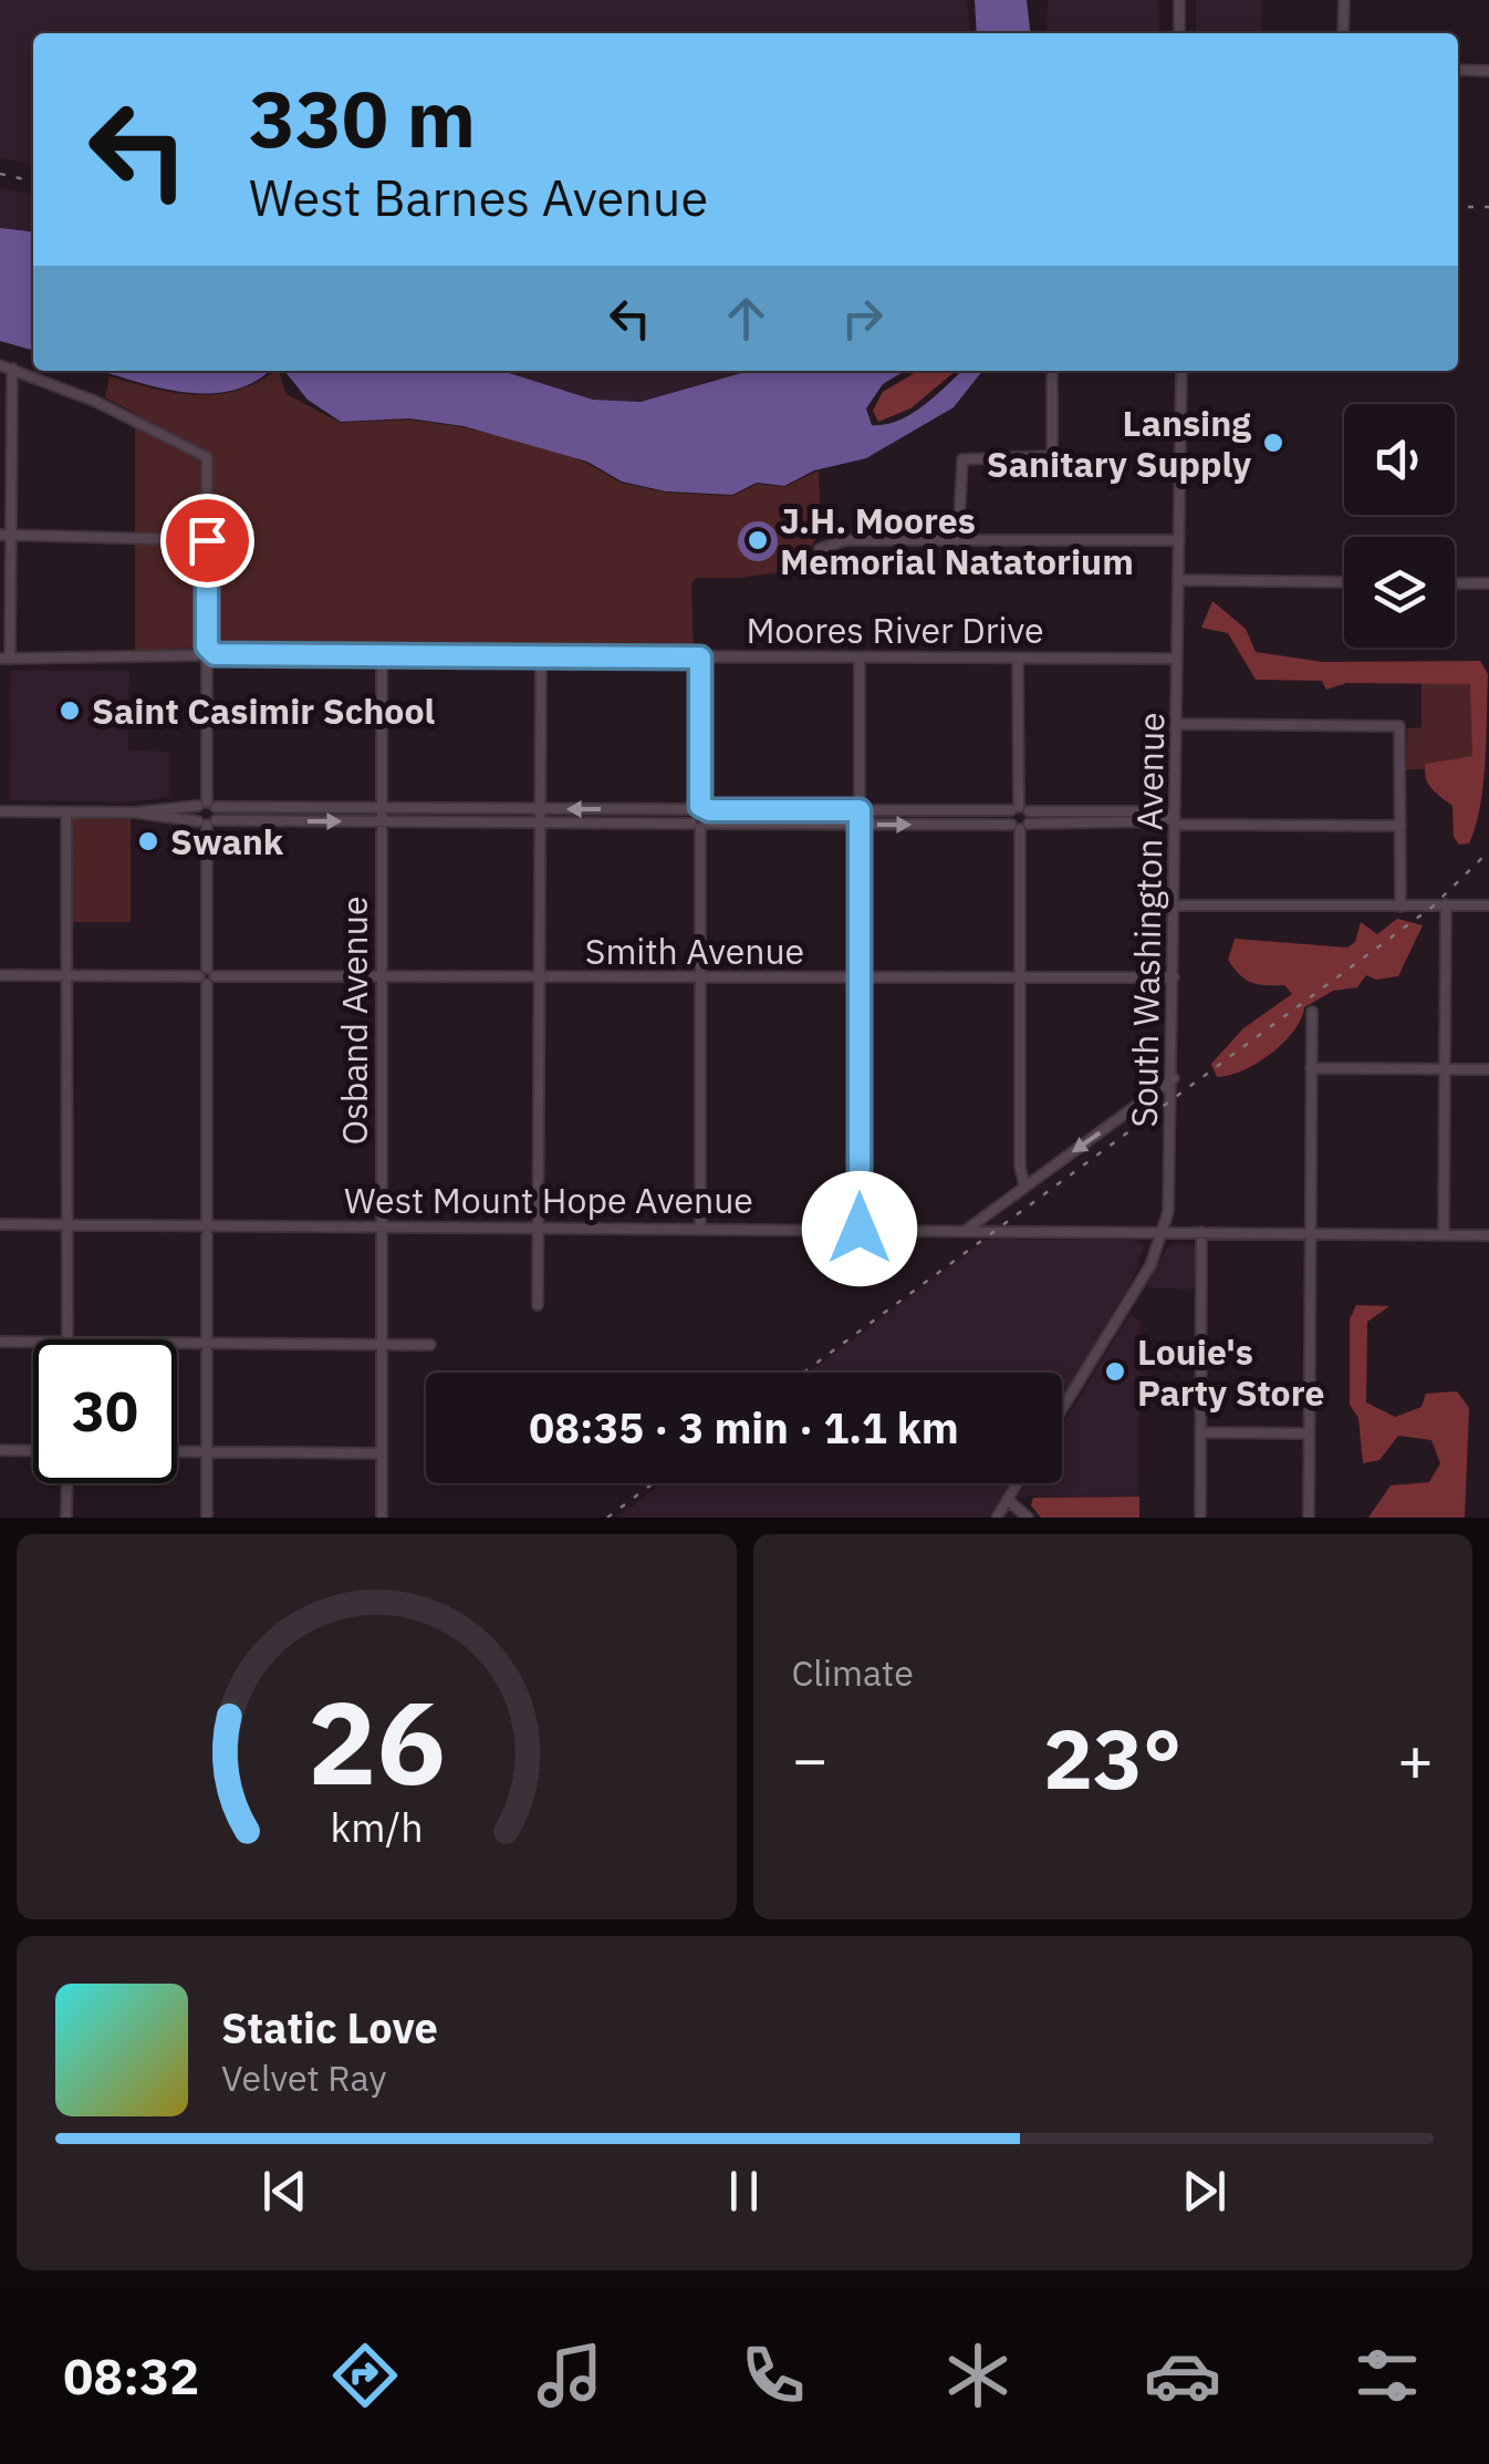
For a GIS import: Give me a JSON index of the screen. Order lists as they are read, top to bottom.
{
  "streets": {
    "street": [
      "Moores River Drive",
      "South Washington Avenue",
      "Smith Avenue",
      "Osband Avenue",
      "West Mount Hope Avenue"
    ]
  },
  "crossings": [
    ["Moores River Drive", "South Washington Avenue"],
    ["Moores River Drive", "Osband Avenue"],
    ["South Washington Avenue", "Smith Avenue"],
    ["South Washington Avenue", "West Mount Hope Avenue"],
    ["Smith Avenue", "Osband Avenue"],
    ["Osband Avenue", "West Mount Hope Avenue"]
  ],
  "places": [
    "Lansing Sanitary Supply",
    "J.H. Moores Memorial Natatorium",
    "Saint Casimir School",
    "Swank",
    "Louie's Party Store"
  ],
  "page": {
    "turn": ["330 m", "West Barnes Avenue"],
    "limit": "30",
    "trip": "08:35 · 3 min · 1.1 km",
    "tile": "Climate",
    "heat": ["−", "23°", "+"],
    "song": ["Static Love", "Velvet Ray"],
    "tabs": "08:32",
    "gauge": ["26", "km/h"]
  }
}
